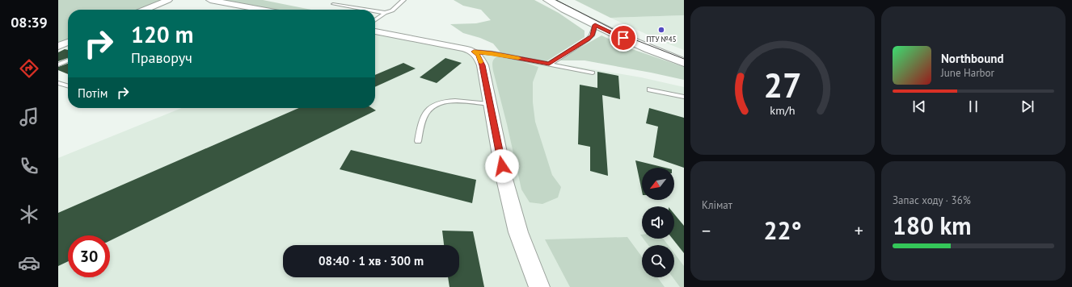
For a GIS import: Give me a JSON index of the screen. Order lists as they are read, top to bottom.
{
  "places": ["ПТУ №45"],
  "north": "bottom left",
  "page": {
    "tabs": "08:39",
    "turn": ["120 m", "Праворуч"],
    "song": ["Northbound", "June Harbor"],
    "then": "Потім",
    "tile": [
      "Клімат",
      ["Запас ходу · 36%", "180 km"]
    ],
    "heat": ["−", "22°", "+"],
    "limit": "30",
    "trip": "08:40 · 1 хв · 300 m",
    "gauge": ["27", "km/h"]
  }
}
